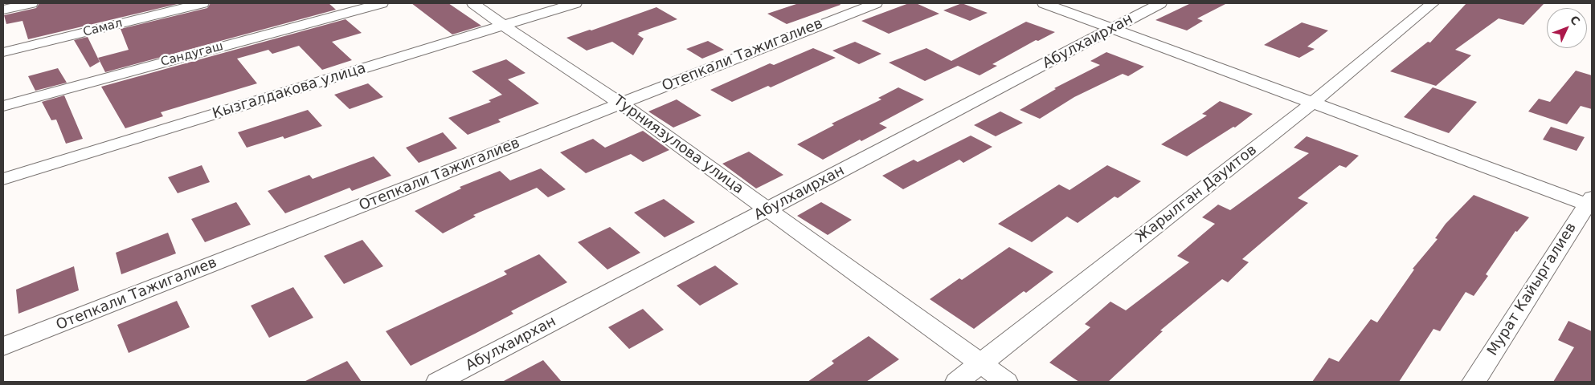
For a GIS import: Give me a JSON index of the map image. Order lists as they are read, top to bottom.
{
  "streets": {
    "street": [
      "Самал",
      "Абулхаирхан",
      "Сандугаш",
      "Отепкали Тажигалиев",
      "Кызгалдакова улица",
      "Турниязулова улица",
      "Жарылган Дауитов",
      "Мурат Кайыргалиев"
    ]
  },
  "crossings": [
    ["Абулхаирхан", "Турниязулова улица"],
    ["Отепкали Тажигалиев", "Турниязулова улица"],
    ["Кызгалдакова улица", "Турниязулова улица"],
    ["Турниязулова улица", "Жарылган Дауитов"]
  ],
  "north": "top right"
}
